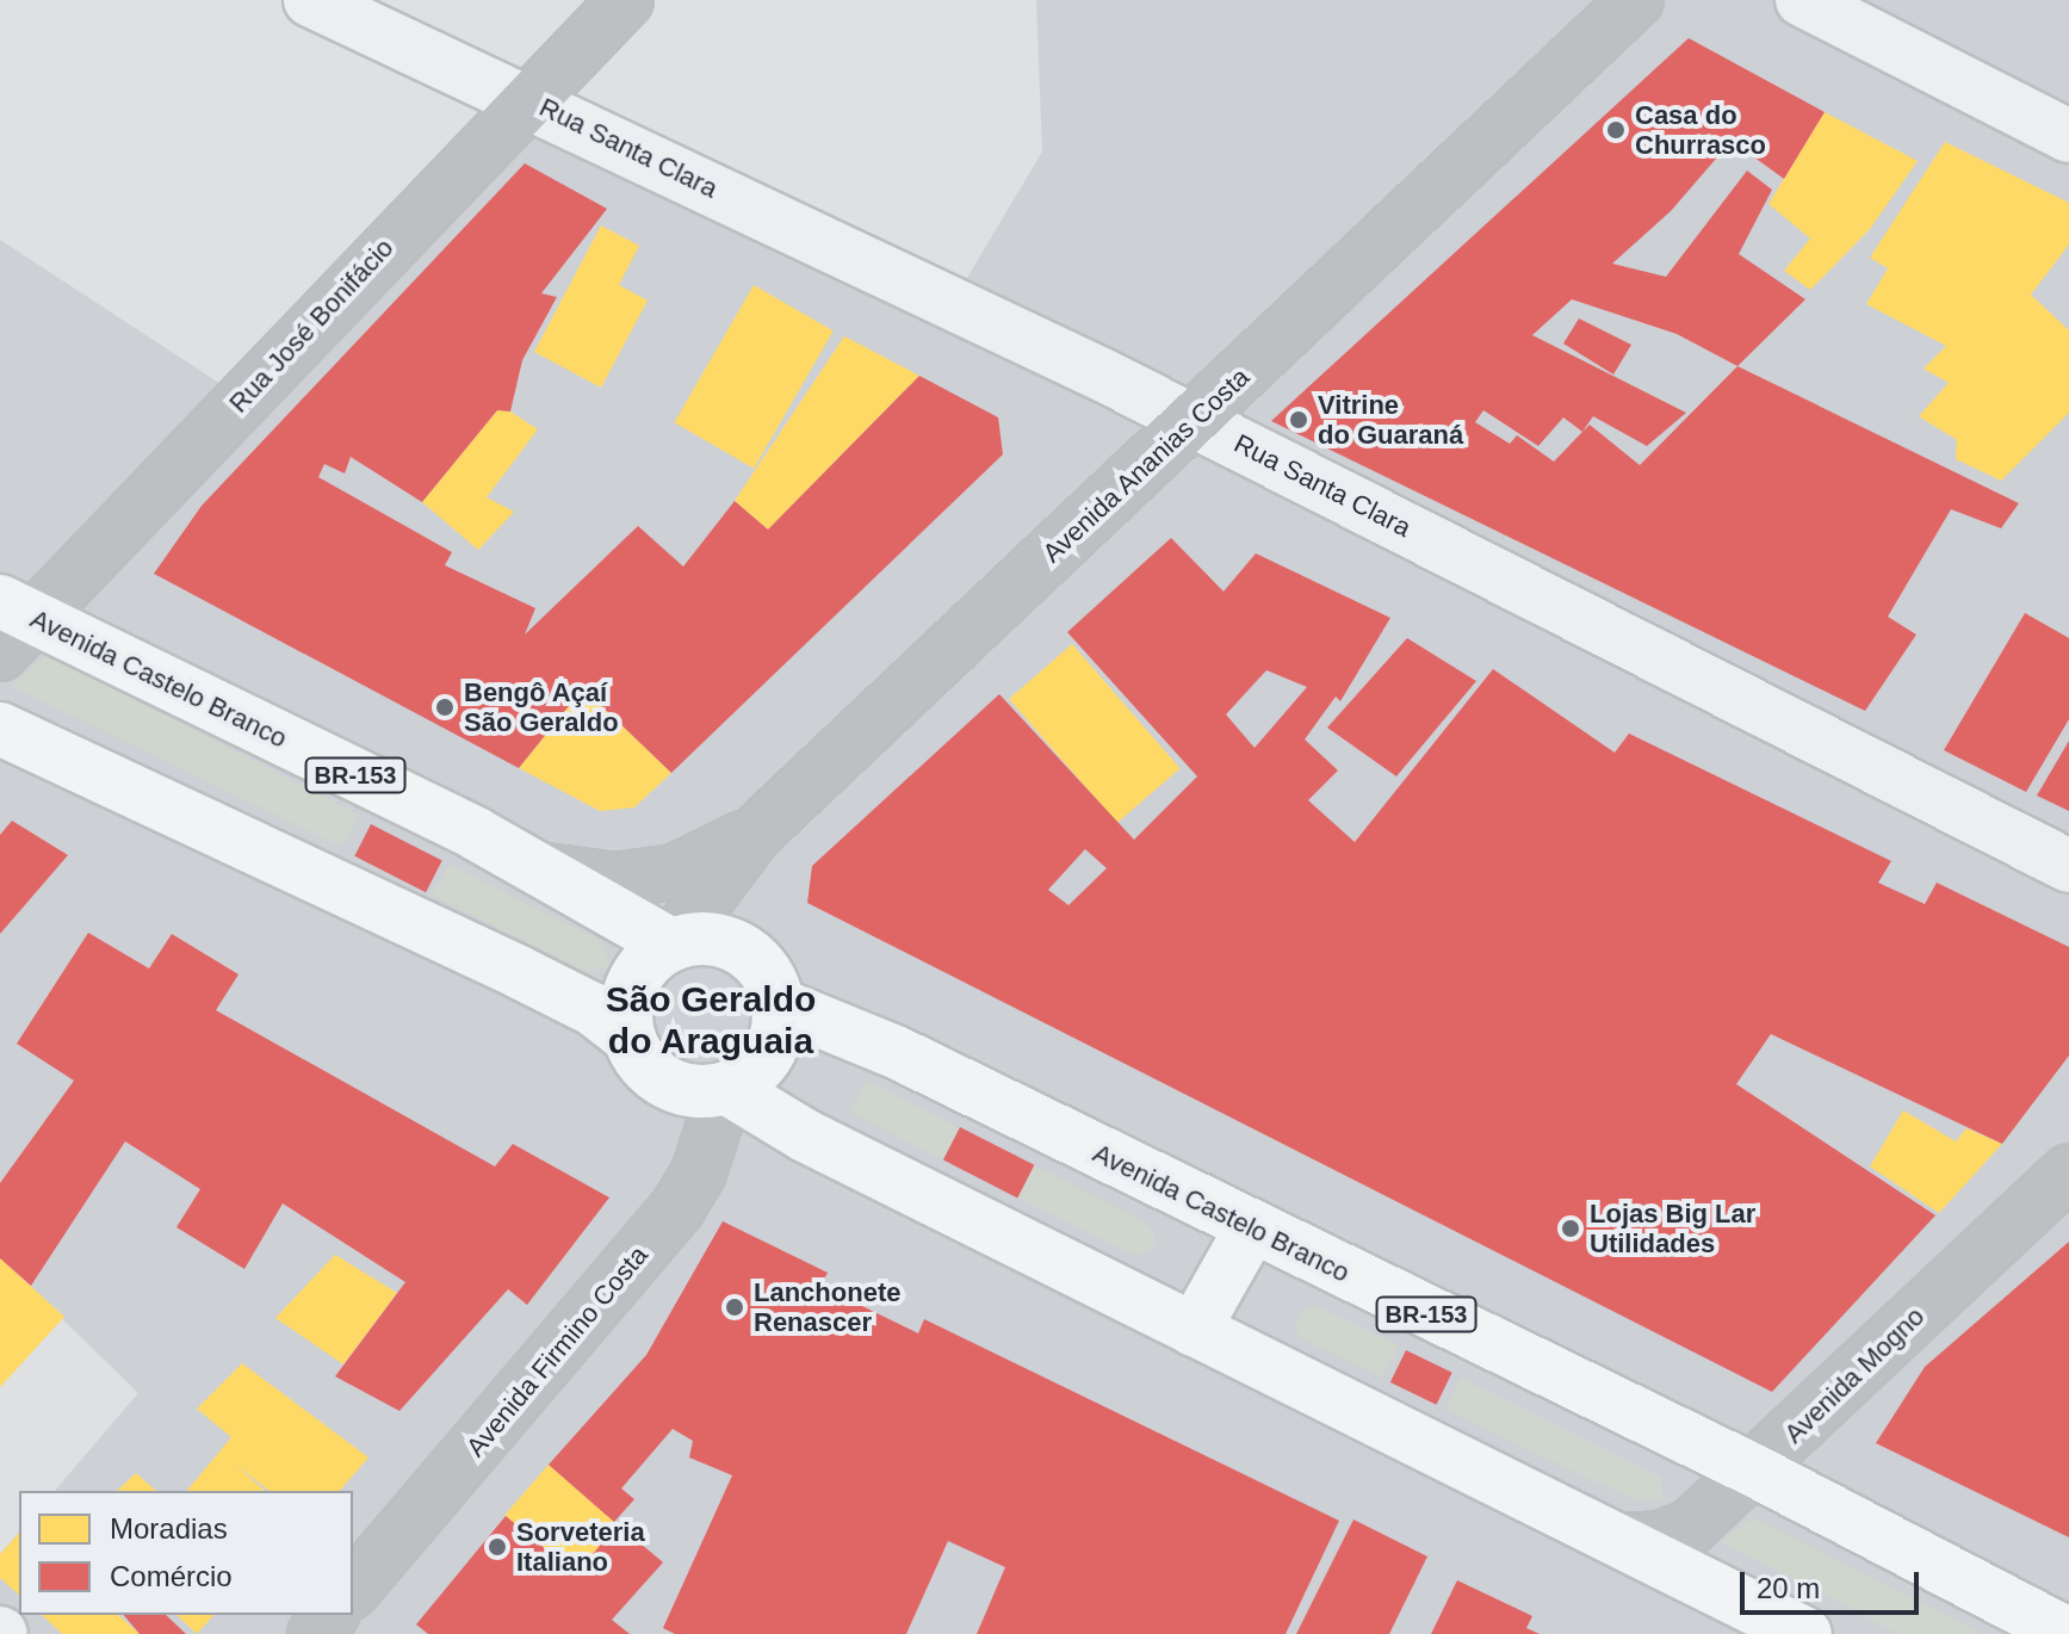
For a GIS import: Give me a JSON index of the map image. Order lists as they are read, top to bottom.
{
  "streets": {
    "main road": [
      "Rua José Bonifácio",
      "Avenida Ananias Costa",
      "Avenida Castelo Branco",
      "BR-153",
      "Avenida Firmino Costa",
      "Avenida Mogno"
    ],
    "street": ["Rua Santa Clara"]
  },
  "crossings": [
    ["Rua Santa Clara", "Rua José Bonifácio"],
    ["Rua Santa Clara", "Avenida Ananias Costa"],
    ["Rua José Bonifácio", "Avenida Castelo Branco"],
    ["Avenida Ananias Costa", "Avenida Castelo Branco"],
    ["Avenida Ananias Costa", "Avenida Firmino Costa"],
    ["Avenida Castelo Branco", "Avenida Firmino Costa"],
    ["Avenida Castelo Branco", "Avenida Mogno"]
  ],
  "districts": ["São Geraldo do Araguaia"],
  "places": [
    "Casa do Churrasco",
    "Vitrine do Guaraná",
    "Bengô Açaí São Geraldo",
    "Lojas Big Lar Utilidades",
    "Lanchonete Renascer",
    "Sorveteria Italiano"
  ],
  "legend": ["Moradias", "Comércio"],
  "scale_bar": "20 m"
}
